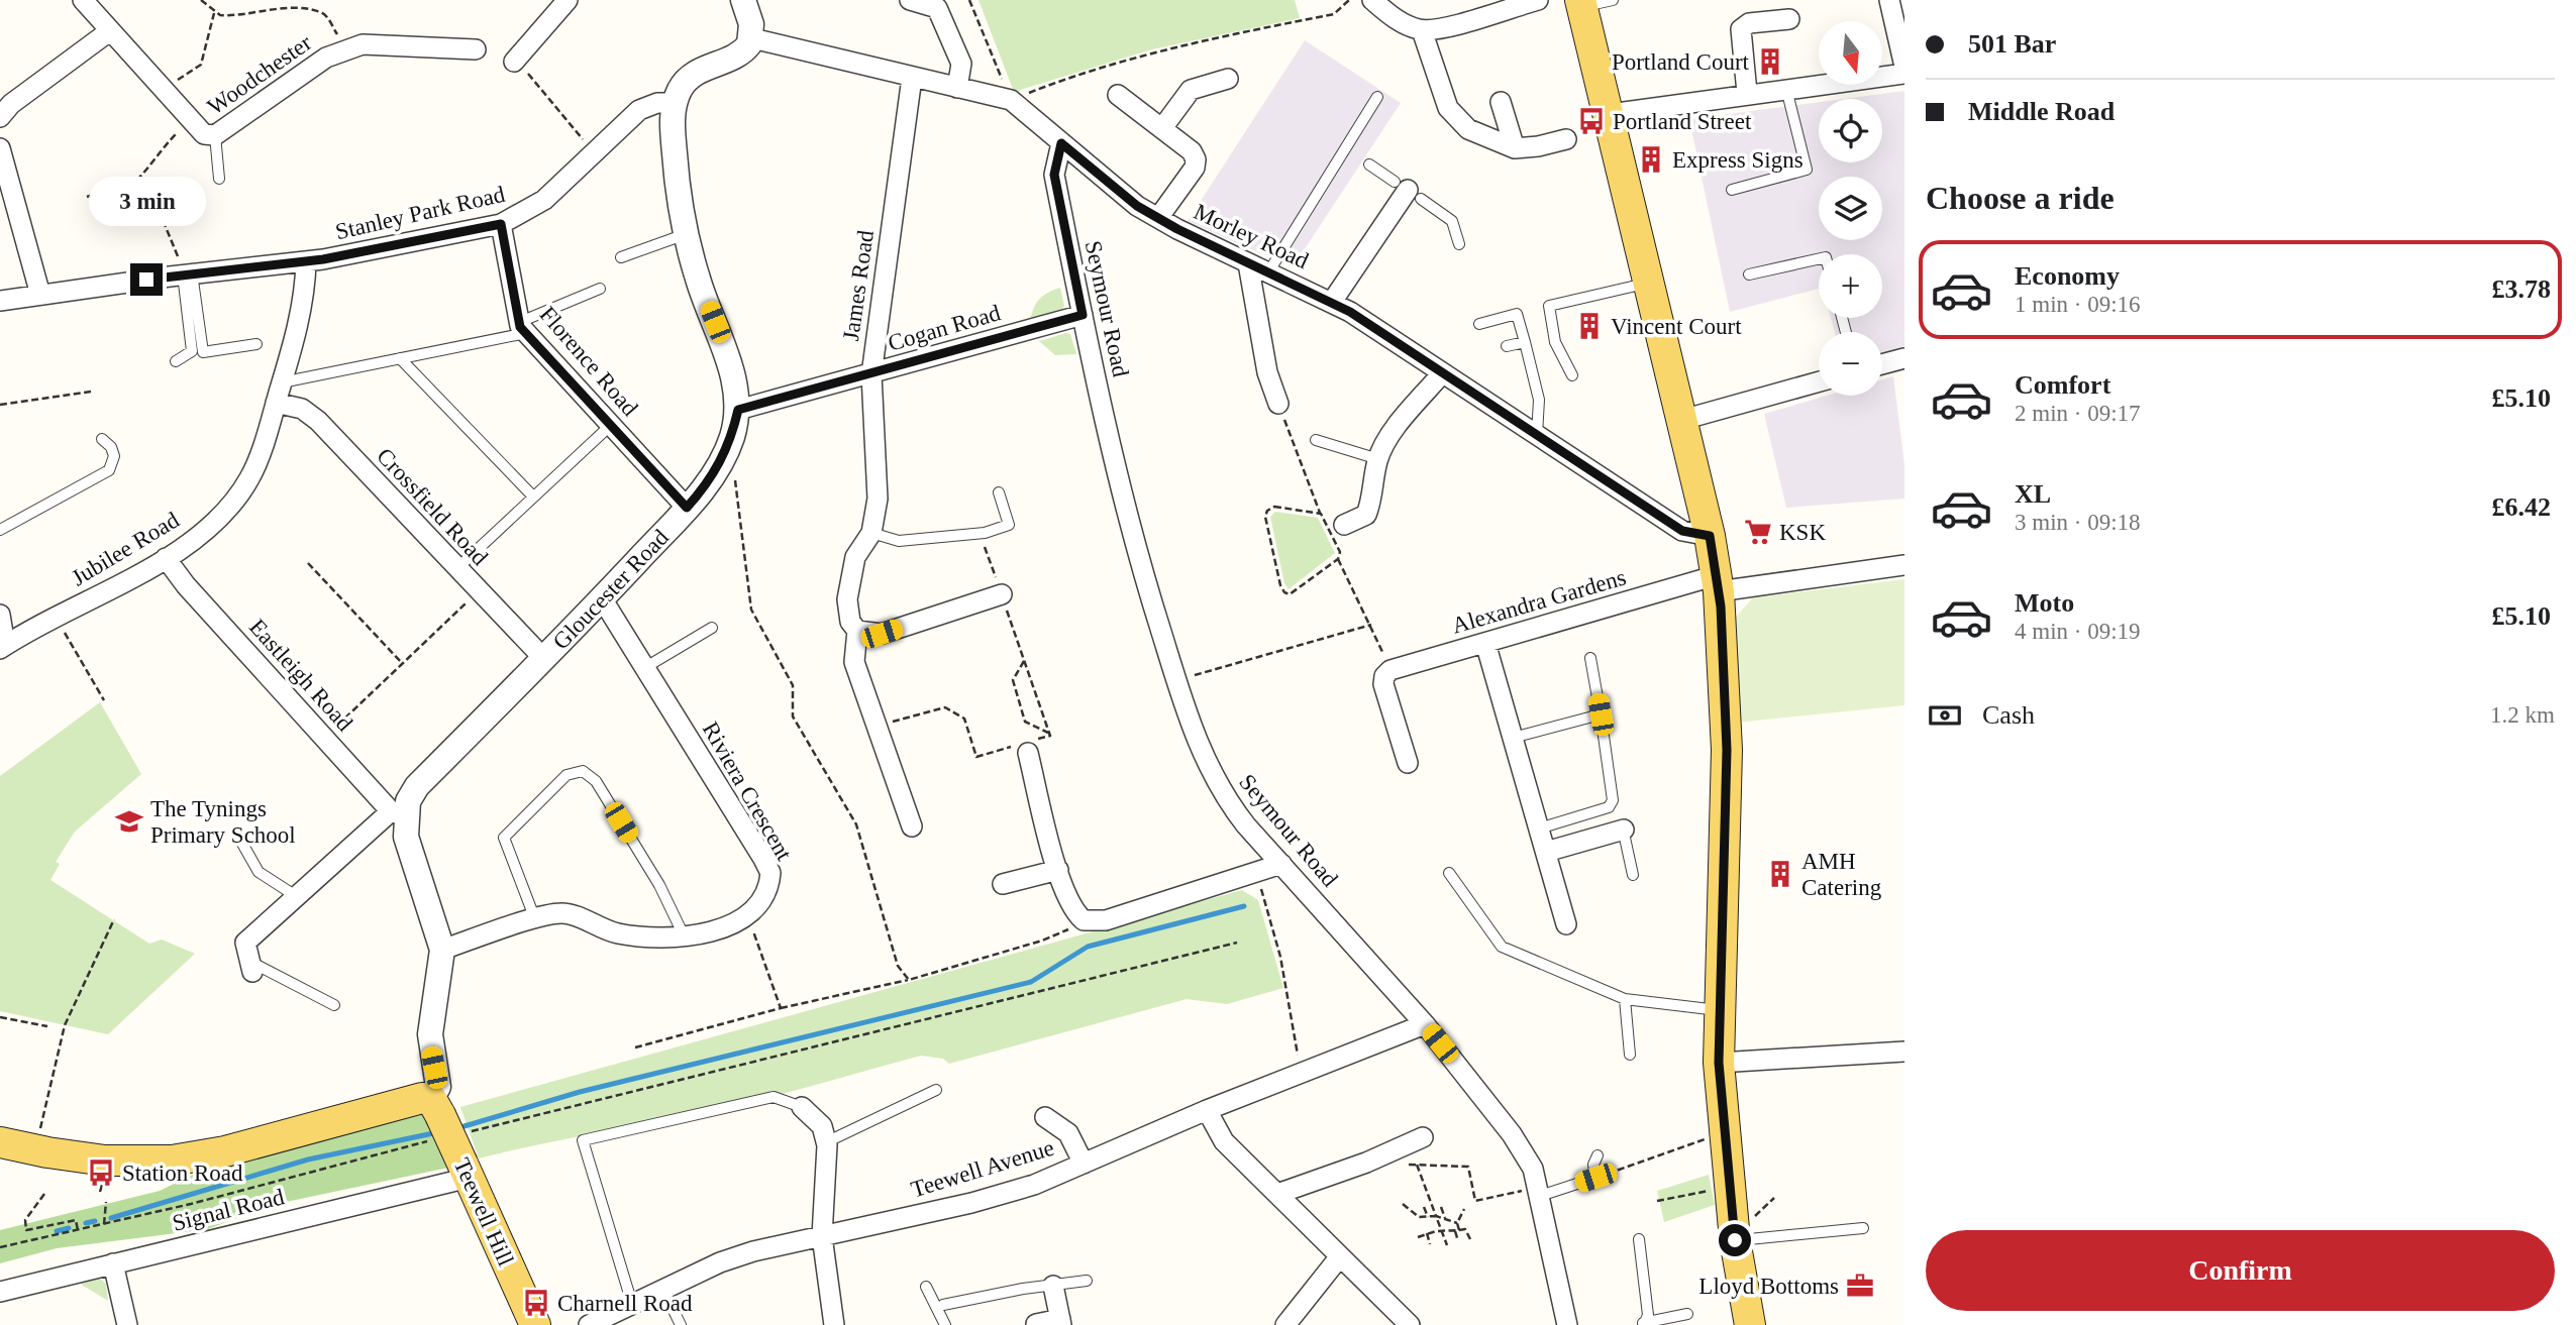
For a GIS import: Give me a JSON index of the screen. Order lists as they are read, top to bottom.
{
  "streets": {
    "main road": ["Teewell Hill"],
    "street": [
      "Woodchester",
      "Stanley Park Road",
      "Morley Road",
      "James Road",
      "Seymour Road",
      "Cogan Road",
      "Florence Road",
      "Crossfield Road",
      "Jubilee Road",
      "Gloucester Road",
      "Alexandra Gardens",
      "Eastleigh Road",
      "Riviera Crescent",
      "Teewell Avenue",
      "Signal Road"
    ]
  },
  "crossings": [
    ["Stanley Park Road", "Florence Road"],
    ["Stanley Park Road", "Jubilee Road"],
    ["Stanley Park Road", "Gloucester Road"],
    ["Morley Road", "James Road"],
    ["Morley Road", "Seymour Road"],
    ["James Road", "Cogan Road"],
    ["Seymour Road", "Cogan Road"],
    ["Seymour Road", "Teewell Avenue"],
    ["Cogan Road", "Gloucester Road"],
    ["Florence Road", "Gloucester Road"],
    ["Crossfield Road", "Jubilee Road"],
    ["Crossfield Road", "Gloucester Road"],
    ["Jubilee Road", "Eastleigh Road"],
    ["Gloucester Road", "Eastleigh Road"],
    ["Gloucester Road", "Riviera Crescent"],
    ["Gloucester Road", "Teewell Hill"],
    ["Signal Road", "Teewell Hill"]
  ],
  "places": {
    "building": [
      "Portland Court",
      "Express Signs",
      "Vincent Court",
      "AMH Catering"
    ],
    "bus stop": ["Portland Street", "Station Road", "Charnell Road"],
    "supermarket": ["KSK"],
    "school or university": ["The Tynings Primary School"],
    "office": ["Lloyd Bottoms"]
  },
  "north": "bottom",
  "page": {
    "banner": ["501 Bar", "Middle Road"],
    "map_buttons": ["+", "−"],
    "heading": "Choose a ride",
    "bubble": "3 min",
    "list": [
      {
        "name": "Economy",
        "note": "1 min · 09:16",
        "value": "£3.78"
      },
      {
        "name": "Comfort",
        "note": "2 min · 09:17",
        "value": "£5.10"
      },
      {
        "name": "XL",
        "note": "3 min · 09:18",
        "value": "£6.42"
      },
      {
        "name": "Moto",
        "note": "4 min · 09:19",
        "value": "£5.10"
      }
    ],
    "pay": ["Cash", "1.2 km"],
    "buttons": "Confirm"
  }
}
